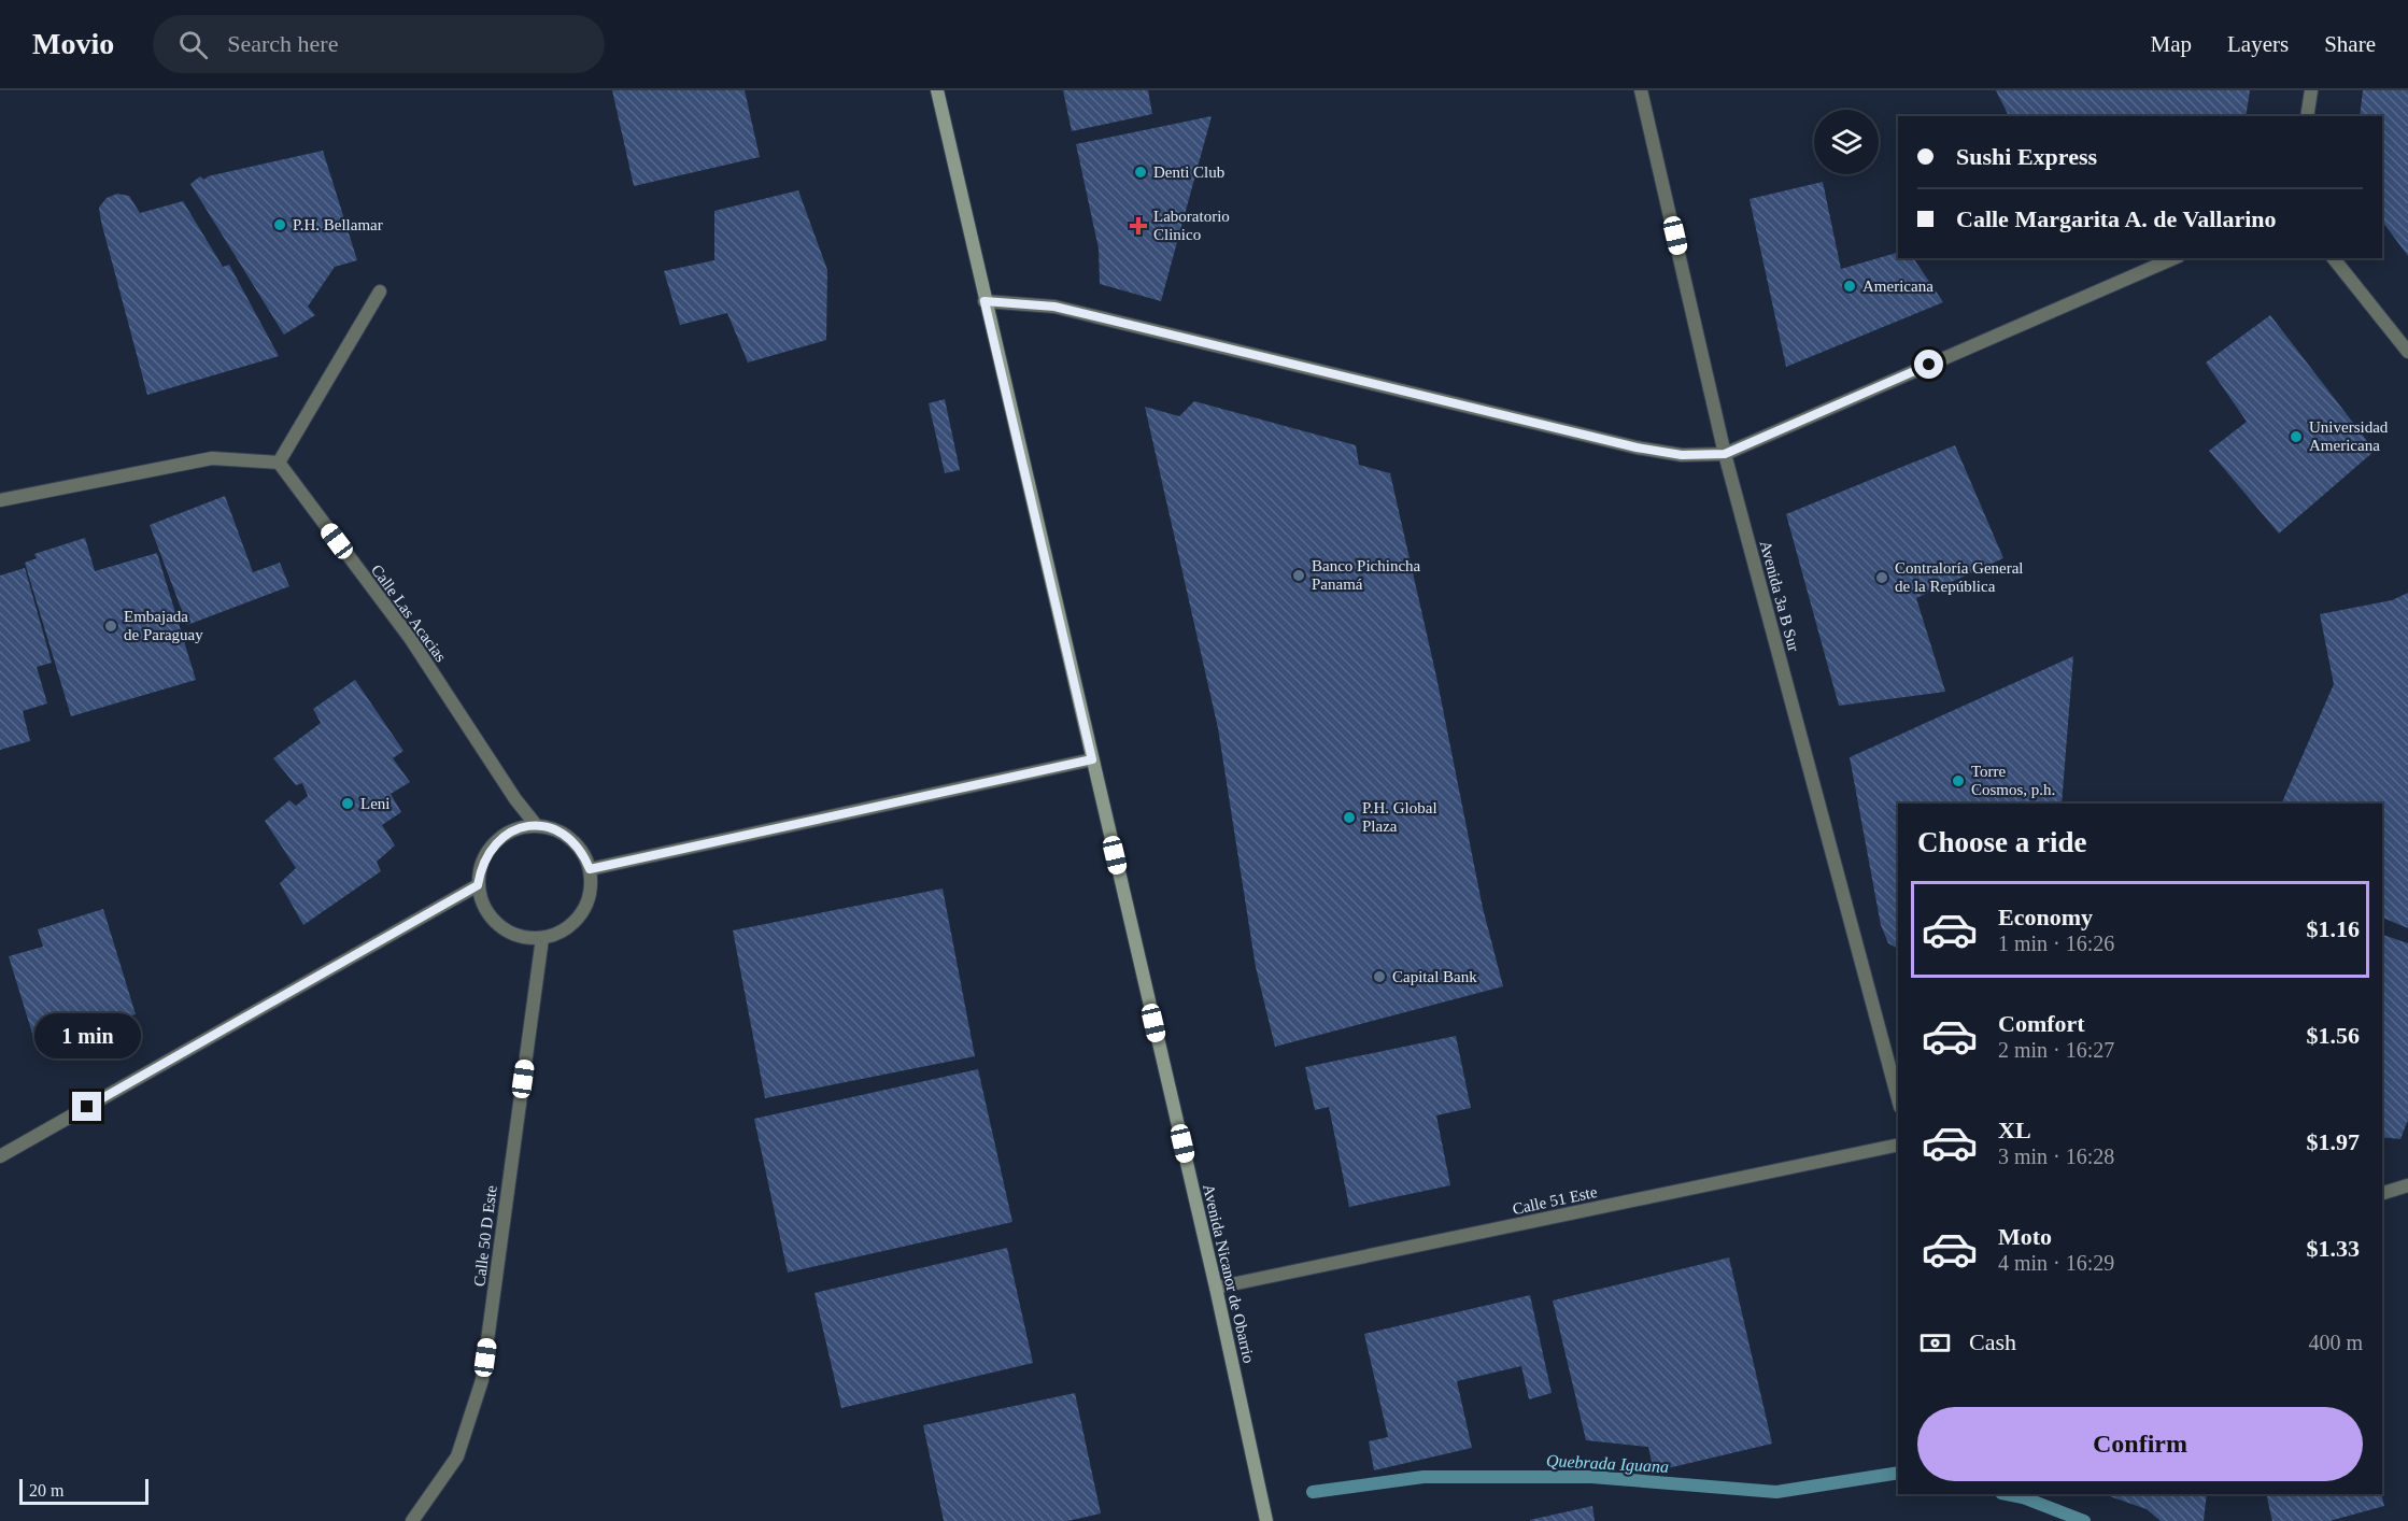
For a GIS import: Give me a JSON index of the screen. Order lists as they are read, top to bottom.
{
  "streets": {
    "main road": ["Avenida Nicanor de Obarrio"],
    "street": [
      "Avenida 3a B Sur",
      "Calle Las Acacias",
      "Calle 51 Este",
      "Calle 50 D Este"
    ]
  },
  "crossings": [
    ["Calle Las Acacias", "Calle 50 D Este"],
    ["Calle 51 Este", "Avenida Nicanor de Obarrio"]
  ],
  "water": ["Quebrada Iguana"],
  "places": {
    "other": [
      "Denti Club",
      "P.H. Bellamar",
      "Americana",
      "Universidad Americana",
      "Banco Pichincha Panamá",
      "Contraloría General de la República",
      "Embajada de Paraguay",
      "Torre Cosmos, p.h.",
      "Leni",
      "P.H. Global Plaza",
      "Capital Bank"
    ],
    "health": ["Laboratorio Clinico"]
  },
  "scale_bar": "20 m",
  "page": {
    "header": "Movio",
    "search": "Search here",
    "nav": ["Map", "Layers", "Share"],
    "banner": ["Sushi Express", "Calle Margarita A. de Vallarino"],
    "heading": "Choose a ride",
    "list": [
      {
        "name": "Economy",
        "note": "1 min · 16:26",
        "value": "$1.16"
      },
      {
        "name": "Comfort",
        "note": "2 min · 16:27",
        "value": "$1.56"
      },
      {
        "name": "XL",
        "note": "3 min · 16:28",
        "value": "$1.97"
      },
      {
        "name": "Moto",
        "note": "4 min · 16:29",
        "value": "$1.33"
      }
    ],
    "bubble": "1 min",
    "pay": ["Cash", "400 m"],
    "buttons": "Confirm",
    "scale": "20 m"
  }
}
